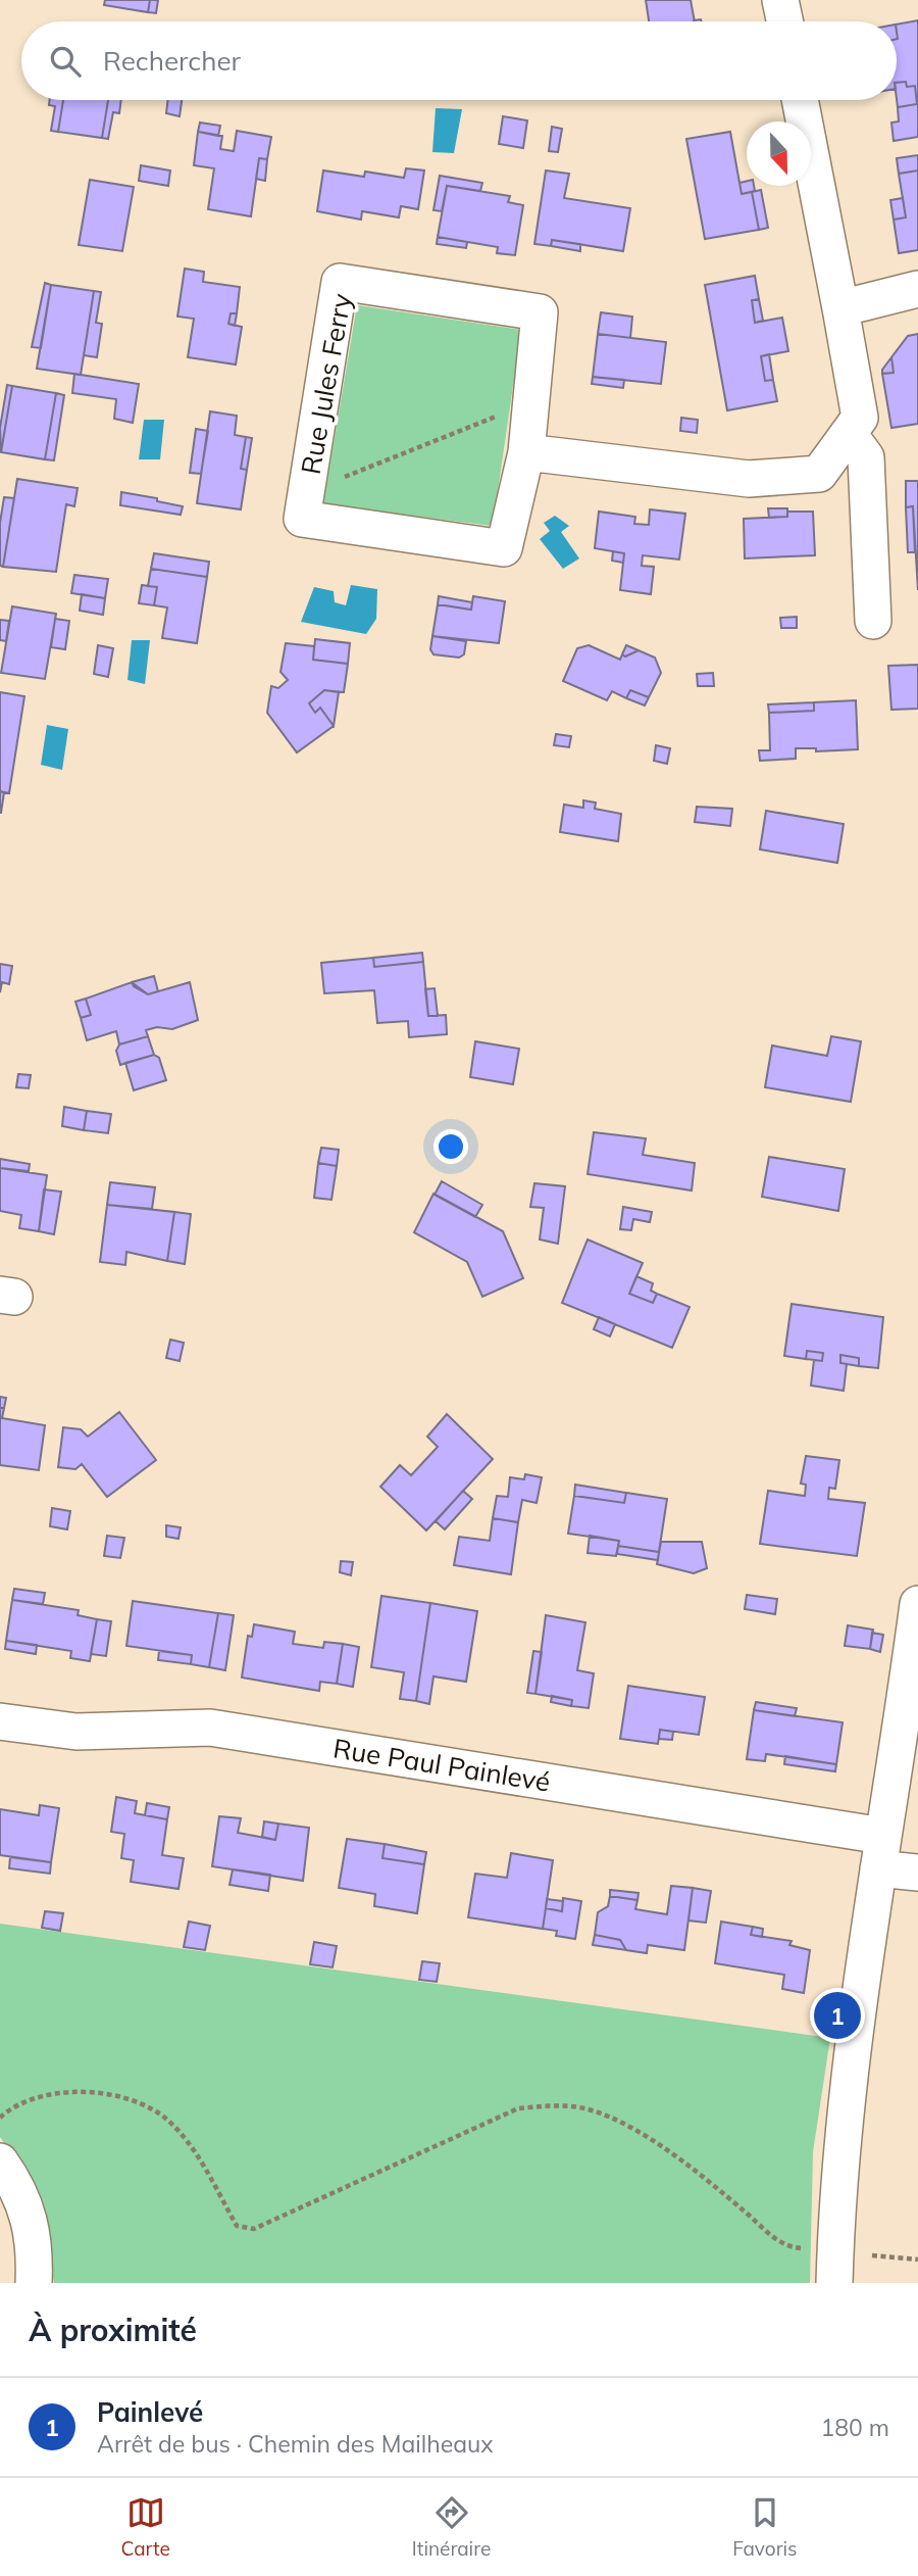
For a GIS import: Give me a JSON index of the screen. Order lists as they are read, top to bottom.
{
  "streets": {
    "street": ["Rue Jules Ferry", "Rue Paul Painlevé"]
  },
  "north": "bottom",
  "page": {
    "search": "Rechercher",
    "pins": "1",
    "heading": "À proximité",
    "list": [
      {
        "mark": "1",
        "name": "Painlevé",
        "note": "Arrêt de bus · Chemin des Mailheaux",
        "value": "180 m"
      }
    ],
    "nav": ["Carte", "Itinéraire", "Favoris"]
  }
}
